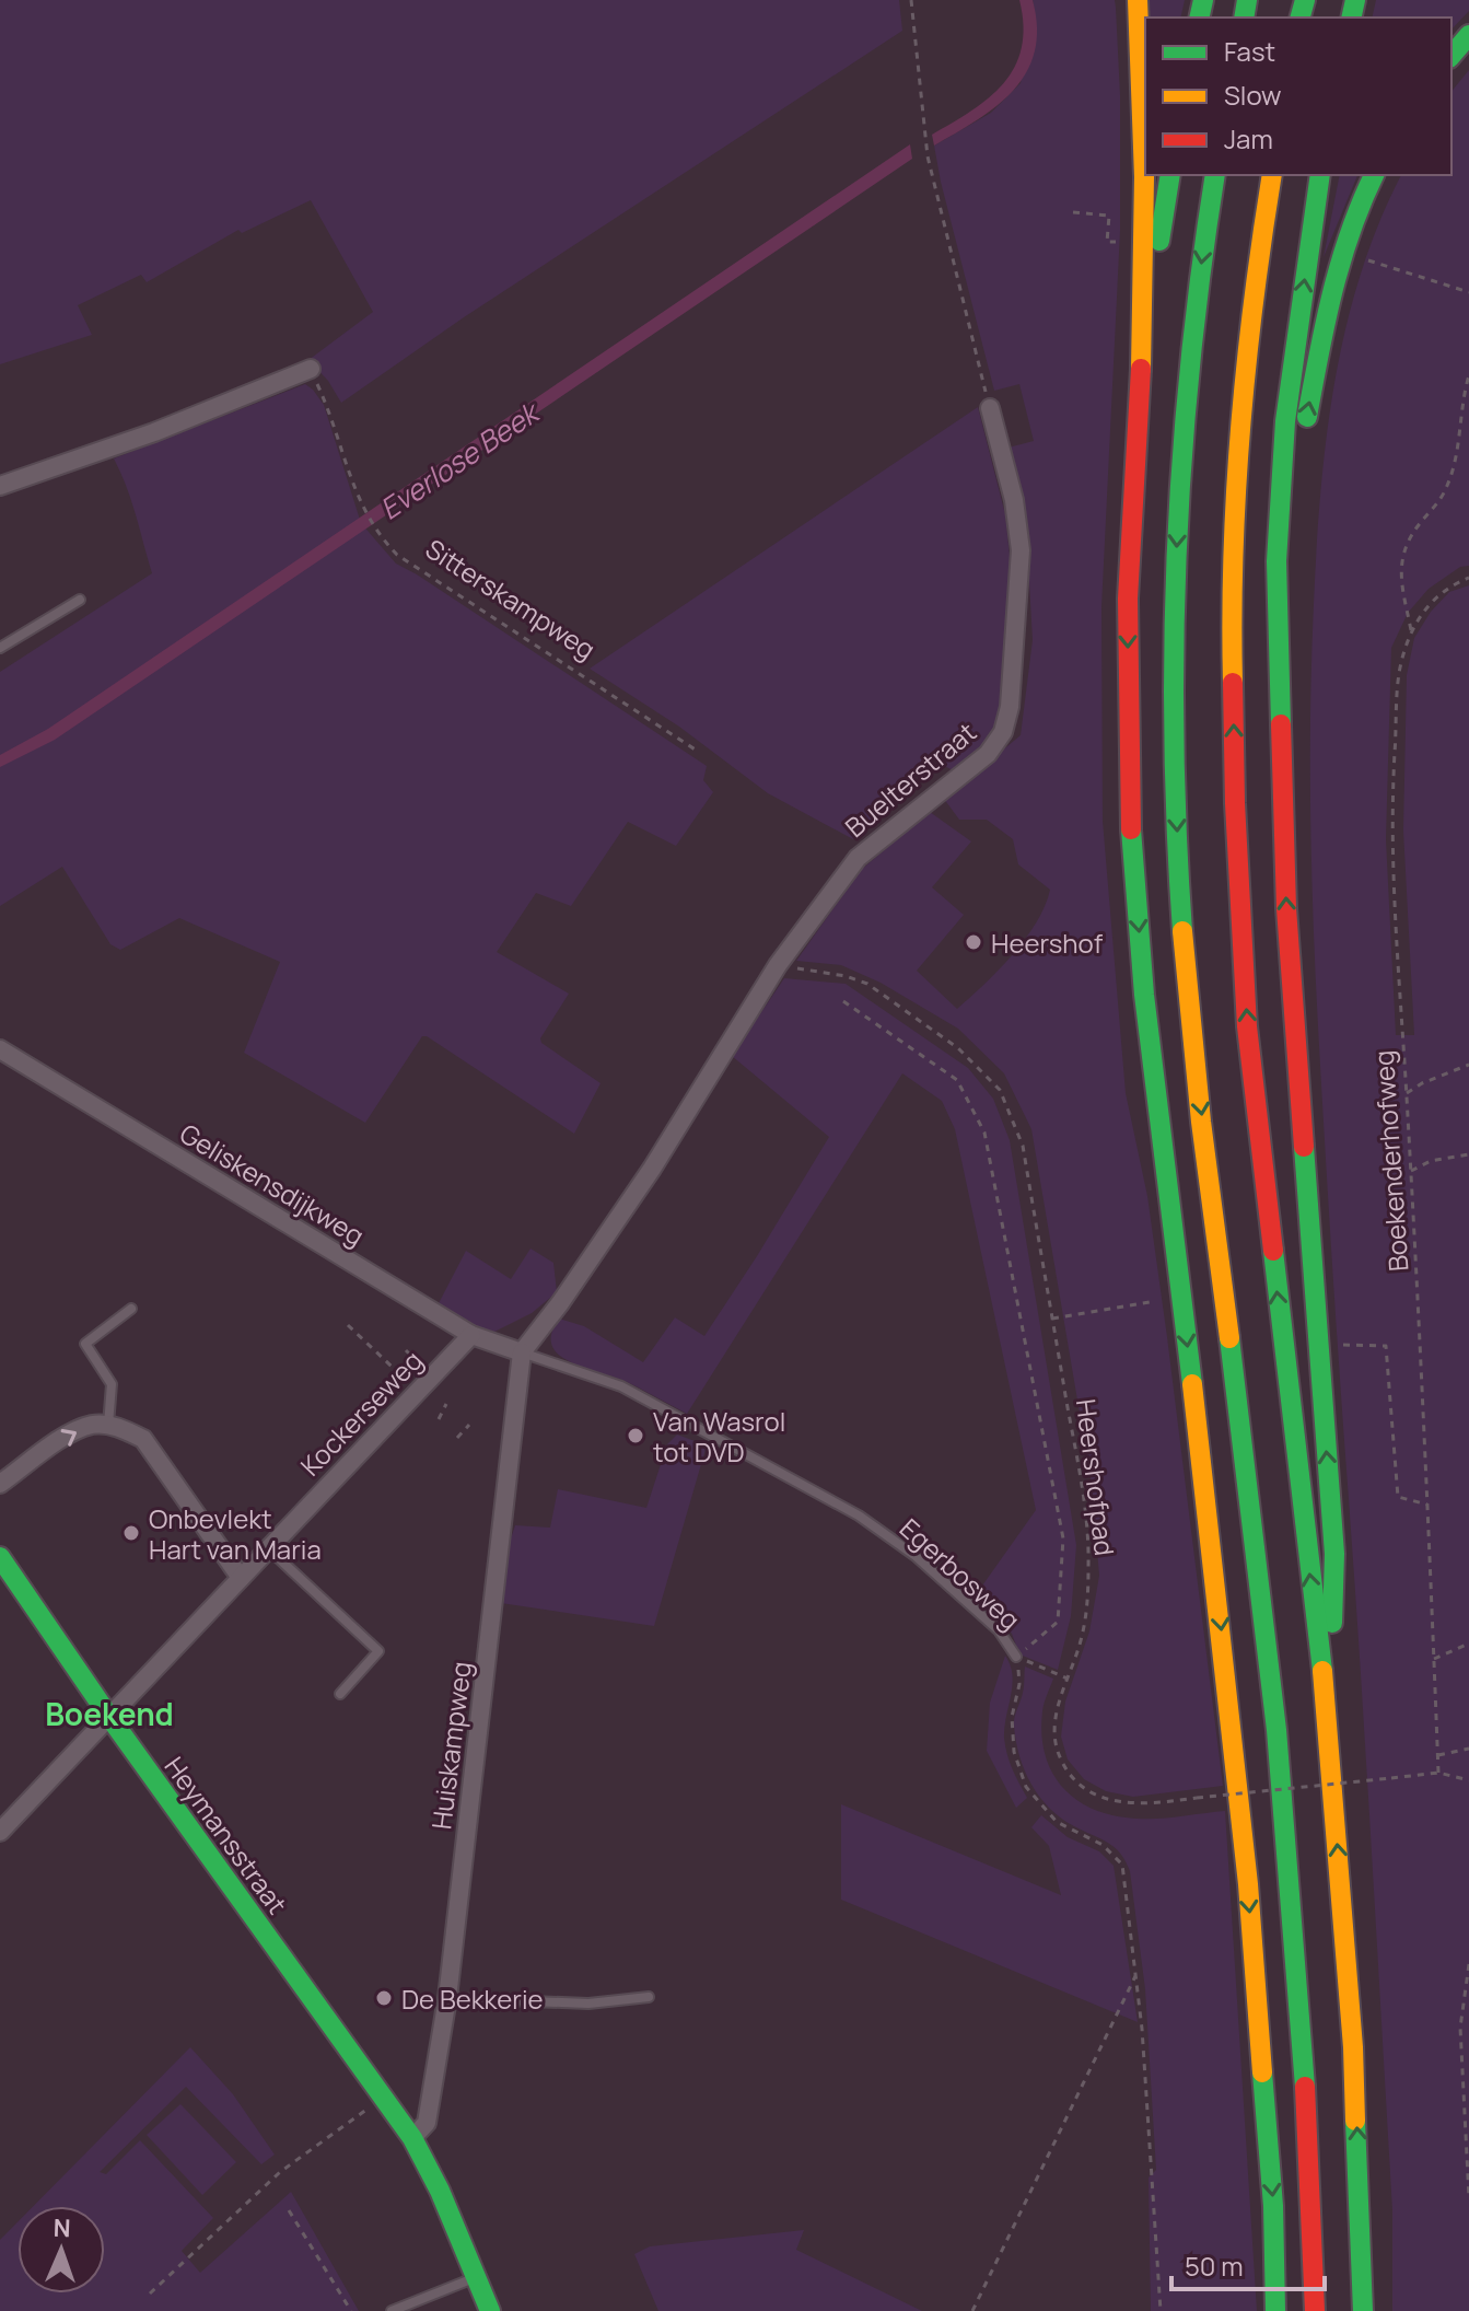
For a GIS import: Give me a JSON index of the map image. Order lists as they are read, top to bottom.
{
  "streets": {
    "main road": ["Heymansstraat"],
    "street": [
      "Buelterstraat",
      "Geliskensdijkweg",
      "Kockerseweg",
      "Huiskampweg"
    ],
    "lane": ["Egerbosweg"],
    "path": ["Sitterskampweg", "Boekenderhofweg", "Heershofpad"]
  },
  "crossings": [
    ["Buelterstraat", "Geliskensdijkweg"],
    ["Buelterstraat", "Heershofpad"],
    ["Buelterstraat", "Egerbosweg"],
    ["Buelterstraat", "Huiskampweg"],
    ["Boekenderhofweg", "Heershofpad"],
    ["Geliskensdijkweg", "Kockerseweg"],
    ["Geliskensdijkweg", "Egerbosweg"],
    ["Geliskensdijkweg", "Huiskampweg"],
    ["Kockerseweg", "Heymansstraat"],
    ["Egerbosweg", "Huiskampweg"],
    ["Huiskampweg", "Heymansstraat"]
  ],
  "districts": ["Boekend"],
  "water": ["Everlose Beek"],
  "places": [
    "Heershof",
    "Van Wasrol tot DVD",
    "Onbevlekt Hart van Maria",
    "De Bekkerie"
  ],
  "legend": ["Fast", "Slow", "Jam"],
  "scale_bar": "50 m",
  "north": "top"
}
